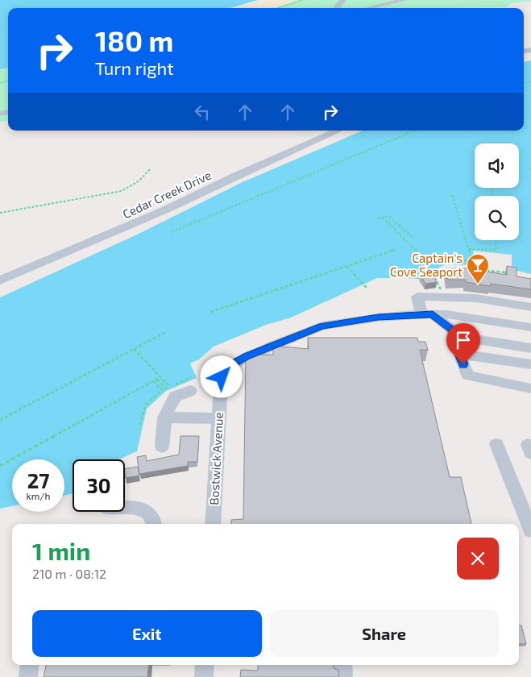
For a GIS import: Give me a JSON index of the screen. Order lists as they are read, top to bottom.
{
  "streets": {
    "street": ["Cedar Creek Drive", "Bostwick Avenue"]
  },
  "places": {
    "bar": ["Captain's Cove Seaport"]
  },
  "page": {
    "turn": ["180 m", "Turn right"],
    "speed": "27 km/h",
    "limit": "30",
    "heading": ["1 min", "210 m · 08:12"],
    "buttons": ["Exit", "Share"]
  }
}
